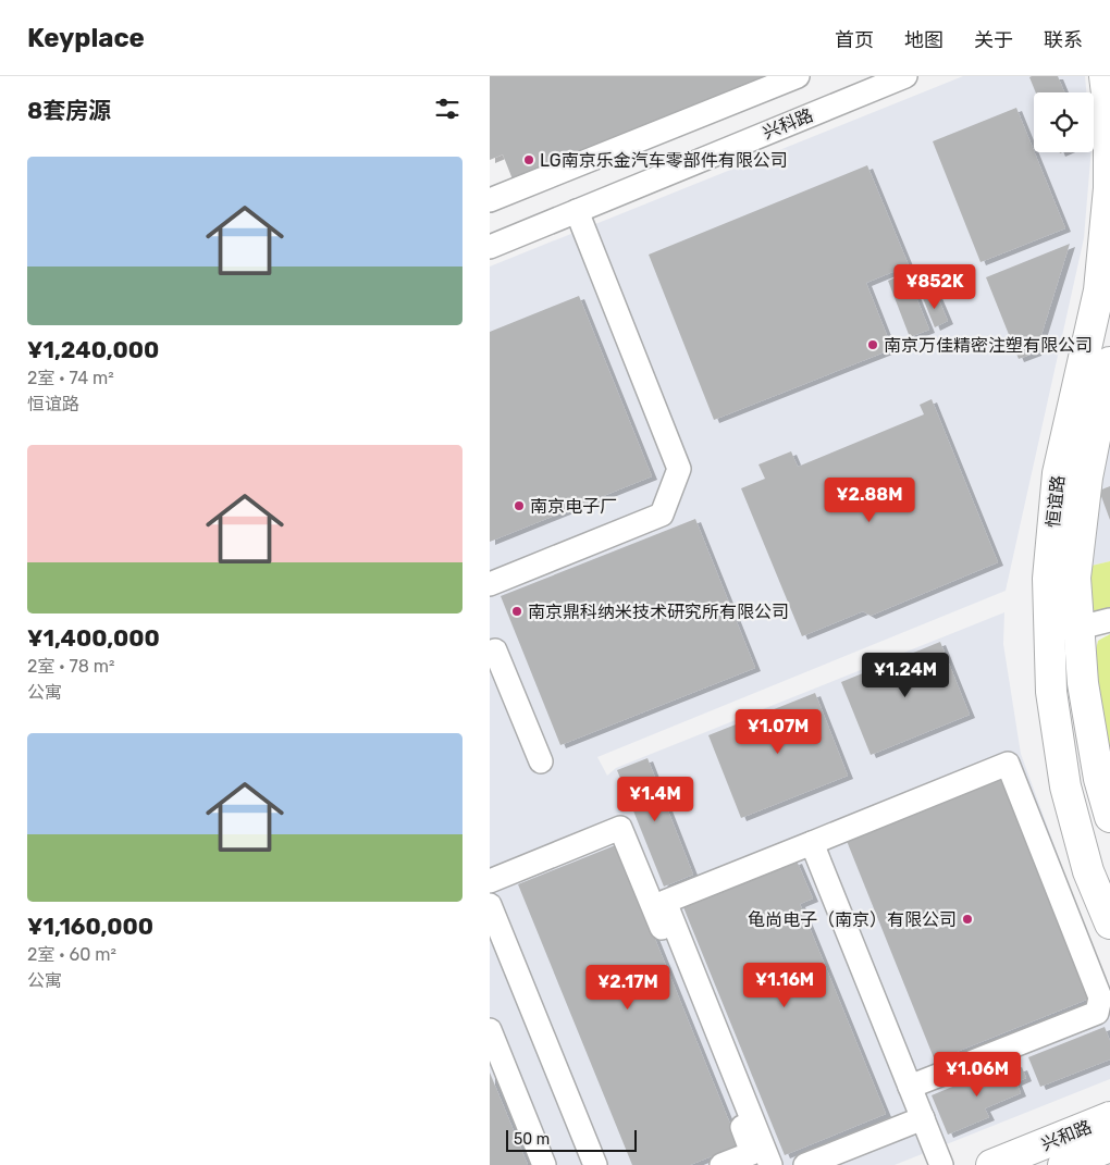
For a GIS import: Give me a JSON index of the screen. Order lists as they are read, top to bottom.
{
  "streets": {
    "main road": ["恒谊路", "兴和路"],
    "street": ["兴科路"]
  },
  "places": [
    "LG南京乐金汽车零部件有限公司",
    "南京万佳精密注塑有限公司",
    "南京电子厂",
    "南京鼎科纳米技术研究所有限公司",
    "龟尚电子（南京）有限公司"
  ],
  "scale_bar": "50 m",
  "page": {
    "header": "Keyplace",
    "nav": [
      "首页",
      "地图",
      "关于",
      "联系"
    ],
    "heading": "8套房源",
    "list": [
      {
        "name": "¥1,240,000",
        "note": "2室 · 74 m² · 恒谊路"
      },
      {
        "name": "¥1,400,000",
        "note": "2室 · 78 m² · 公寓"
      },
      {
        "name": "¥1,160,000",
        "note": "2室 · 60 m² · 公寓"
      }
    ],
    "price": [
      "¥852K",
      "¥2.88M",
      "¥1.24M",
      "¥1.07M",
      "¥1.4M",
      "¥1.16M",
      "¥2.17M",
      "¥1.06M"
    ],
    "scale": "50 m"
  }
}
